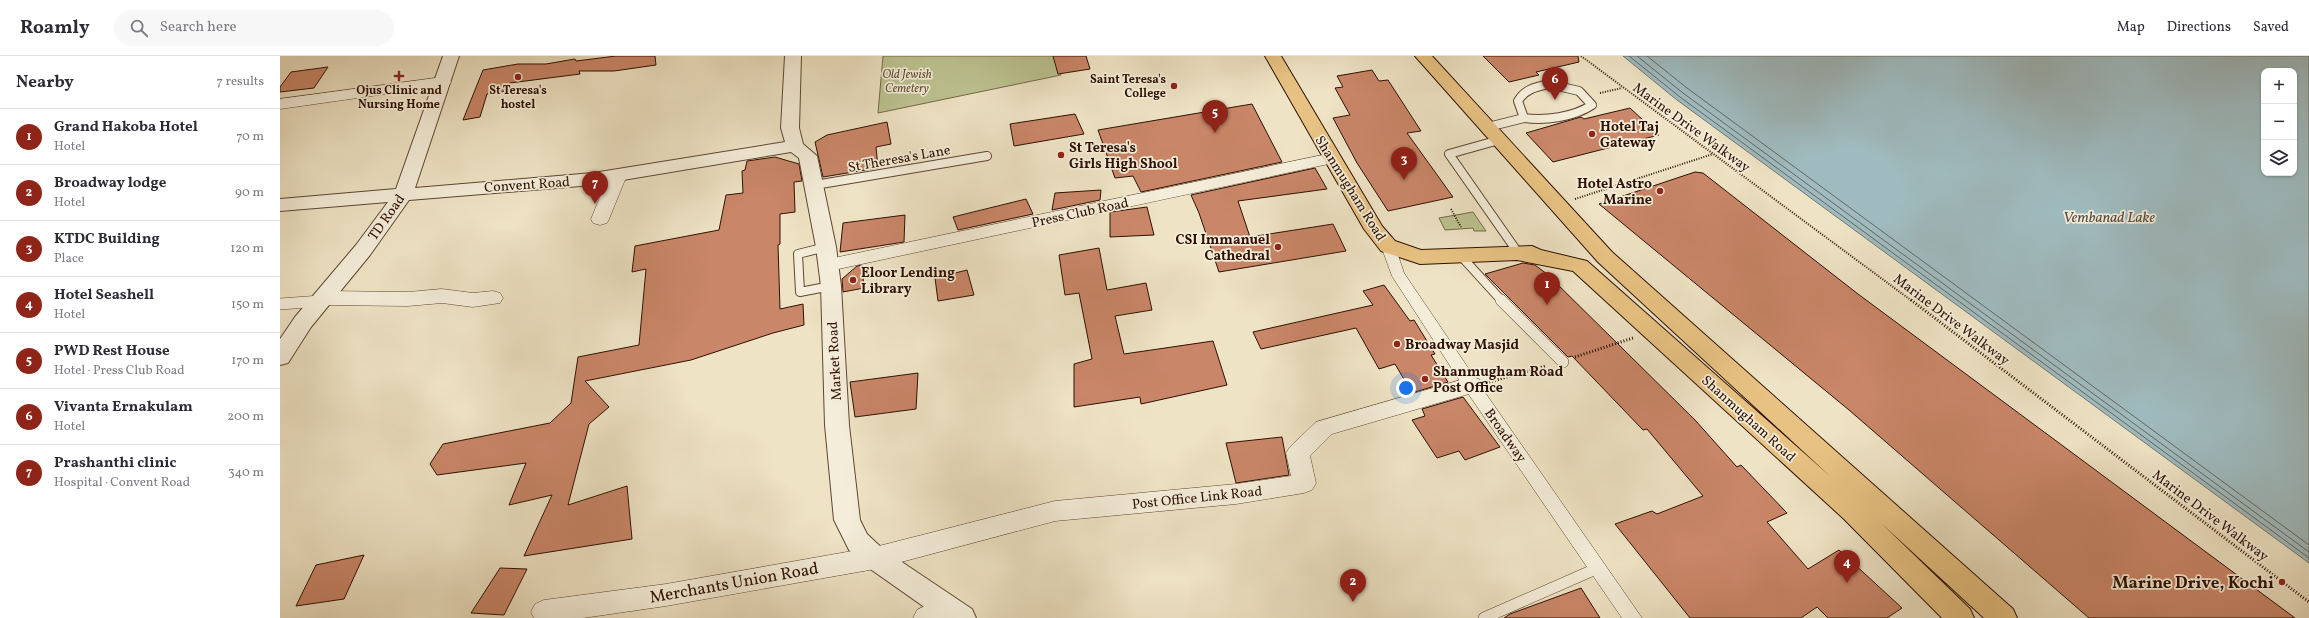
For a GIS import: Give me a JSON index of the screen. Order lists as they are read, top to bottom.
{
  "streets": {
    "main road": ["Shanmugham Road"],
    "street": [
      "Convent Road",
      "Press Club Road",
      "TD Road",
      "Market Road",
      "Broadway",
      "Post Office Link Road",
      "Merchants Union Road"
    ],
    "lane": ["St Theresa's Lane"],
    "path": ["Marine Drive Walkway"]
  },
  "crossings": [
    ["St Theresa's Lane", "Market Road"],
    ["Convent Road", "TD Road"],
    ["Convent Road", "Market Road"],
    ["Shanmugham Road", "Press Club Road"],
    ["Shanmugham Road", "Broadway"],
    ["Press Club Road", "Market Road"],
    ["Market Road", "Post Office Link Road"],
    ["Market Road", "Merchants Union Road"],
    ["Broadway", "Post Office Link Road"],
    ["Post Office Link Road", "Merchants Union Road"]
  ],
  "water": ["Vembanad Lake"],
  "parks": ["Old Jewish Cemetery"],
  "places": {
    "health": ["Ojus Clinic and Nursing Home"],
    "other": [
      "St Teresa's hostel",
      "Saint Teresa's College",
      "Hotel Taj Gateway",
      "St Teresa's Girls High Shool",
      "Hotel Astro Marine",
      "CSI Immanuel Cathedral",
      "Eloor Lending Library",
      "Broadway Masjid",
      "Shanmugham Road Post Office",
      "Marine Drive, Kochi"
    ]
  },
  "page": {
    "header": "Roamly",
    "search": "Search here",
    "nav": ["Map", "Directions", "Saved"],
    "heading": ["Nearby", "7 results"],
    "pins": [
      "6",
      "5",
      "3",
      "7",
      "1",
      "4",
      "2"
    ],
    "map_buttons": ["+", "−"],
    "list": [
      {
        "mark": "1",
        "name": "Grand Hakoba Hotel",
        "note": "Hotel",
        "value": "70 m"
      },
      {
        "mark": "2",
        "name": "Broadway lodge",
        "note": "Hotel",
        "value": "90 m"
      },
      {
        "mark": "3",
        "name": "KTDC Building",
        "note": "Place",
        "value": "120 m"
      },
      {
        "mark": "4",
        "name": "Hotel Seashell",
        "note": "Hotel",
        "value": "150 m"
      },
      {
        "mark": "5",
        "name": "PWD Rest House",
        "note": "Hotel · Press Club Road",
        "value": "170 m"
      },
      {
        "mark": "6",
        "name": "Vivanta Ernakulam",
        "note": "Hotel",
        "value": "200 m"
      },
      {
        "mark": "7",
        "name": "Prashanthi clinic",
        "note": "Hospital · Convent Road",
        "value": "340 m"
      }
    ]
  }
}
